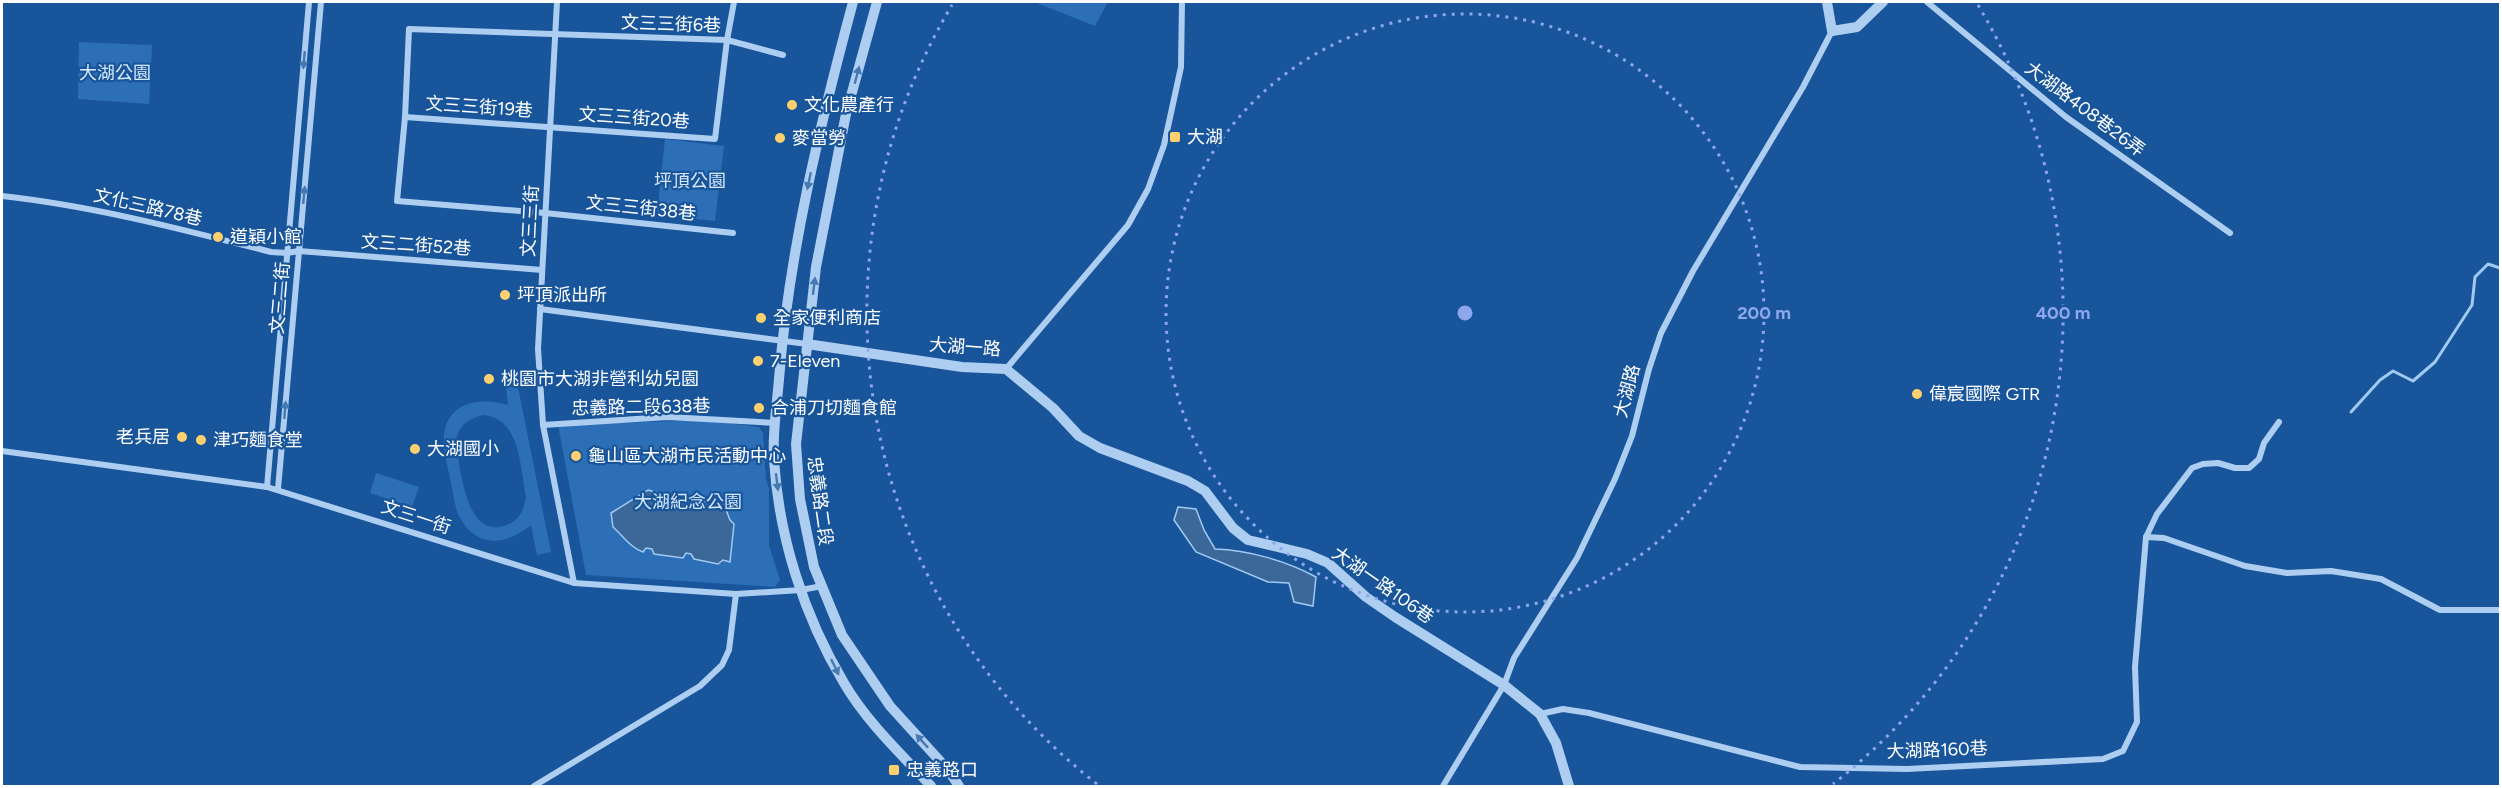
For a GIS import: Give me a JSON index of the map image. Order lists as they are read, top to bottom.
{
  "streets": {
    "street": [
      "文三三街6巷",
      "文三三街19巷",
      "大湖路408巷26弄",
      "文三三街20巷",
      "文化三路78巷",
      "文三三街38巷",
      "文三三街",
      "文三二街52巷",
      "文三二街",
      "大湖一路",
      "大湖路",
      "忠義路二段638巷",
      "忠義路二段",
      "文三一街",
      "大湖一路106巷",
      "大湖路160巷"
    ]
  },
  "crossings": [
    ["文三三街6巷", "文三三街19巷"],
    ["文三三街6巷", "文三三街20巷"],
    ["文三三街6巷", "文三三街38巷"],
    ["文三三街6巷", "文三三街"],
    ["文三三街19巷", "文三三街20巷"],
    ["文三三街19巷", "文三三街38巷"],
    ["文三三街19巷", "文三三街"],
    ["文三三街20巷", "文三三街"],
    ["文化三路78巷", "文三二街52巷"],
    ["文化三路78巷", "文三二街"],
    ["文三三街38巷", "文三三街"],
    ["文三三街", "文三二街52巷"],
    ["文三三街", "大湖一路"],
    ["文三三街", "忠義路二段638巷"],
    ["文三三街", "文三一街"],
    ["文三二街52巷", "文三二街"],
    ["文三二街", "文三一街"],
    ["大湖一路", "忠義路二段"],
    ["大湖一路", "大湖一路106巷"],
    ["大湖路", "大湖一路106巷"],
    ["忠義路二段638巷", "忠義路二段"],
    ["忠義路二段", "文三一街"],
    ["大湖一路106巷", "大湖路160巷"]
  ],
  "parks": ["大湖公園", "坪頂公園", "大湖紀念公園"],
  "places": {
    "other": [
      "文化農產行",
      "麥當勞",
      "道穎小館",
      "坪頂派出所",
      "全家便利商店",
      "7-Eleven",
      "桃園市大湖非營利幼兒園",
      "偉宸國際 GTR",
      "合浦刀切麵食館",
      "老兵居",
      "津巧麵食堂",
      "大湖國小",
      "龜山區大湖市民活動中心"
    ],
    "transit": ["大湖", "忠義路口"]
  },
  "rings": ["200 m", "400 m"]
}
